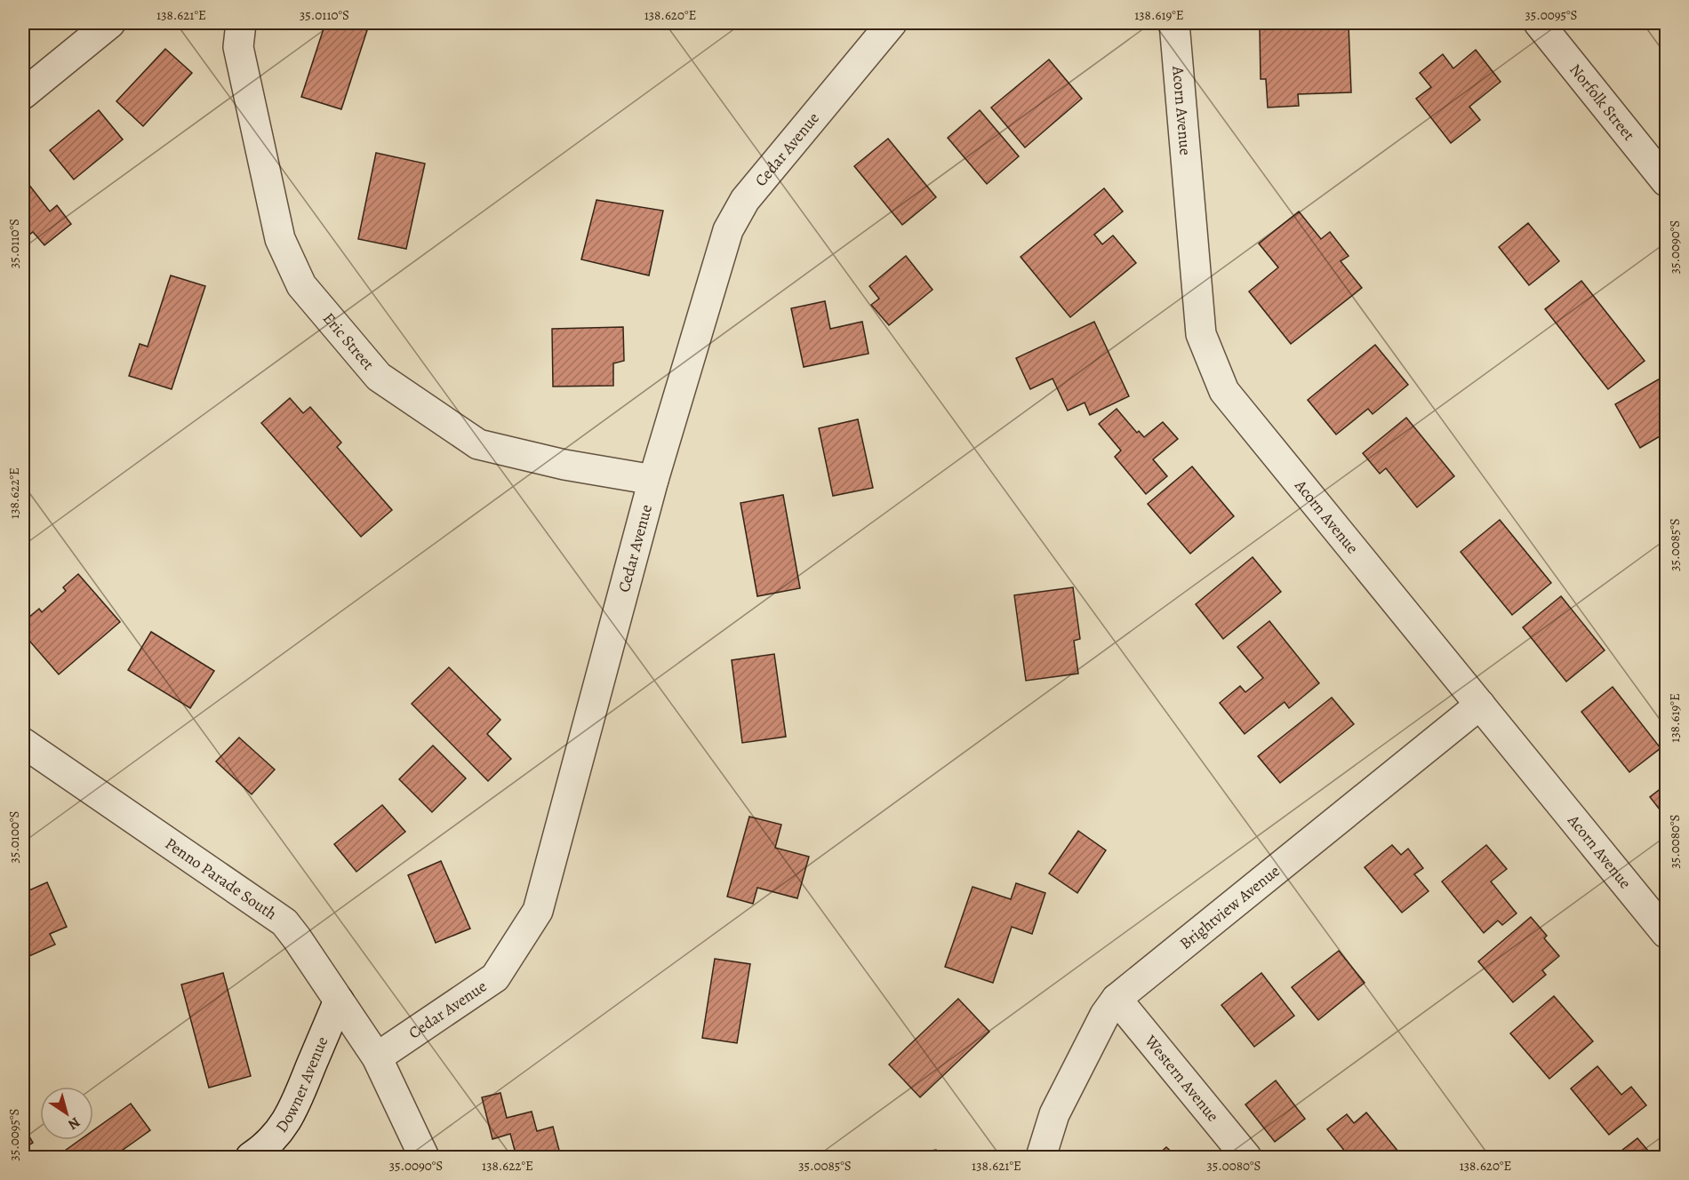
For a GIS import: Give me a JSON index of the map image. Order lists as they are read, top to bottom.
{
  "streets": {
    "street": [
      "Norfolk Street",
      "Acorn Avenue",
      "Cedar Avenue",
      "Eric Street",
      "Penno Parade South",
      "Brightview Avenue",
      "Western Avenue",
      "Downer Avenue"
    ]
  },
  "crossings": [
    ["Acorn Avenue", "Brightview Avenue"],
    ["Cedar Avenue", "Eric Street"],
    ["Cedar Avenue", "Penno Parade South"],
    ["Penno Parade South", "Downer Avenue"],
    ["Brightview Avenue", "Western Avenue"]
  ],
  "north": "bottom right",
  "coordinates": [
    "138.621°E",
    "35.0110°S",
    "138.620°E",
    "138.619°E",
    "35.0095°S",
    "35.0090°S",
    "138.622°E",
    "35.0085°S",
    "35.0100°S",
    "35.0080°S"
  ]
}
